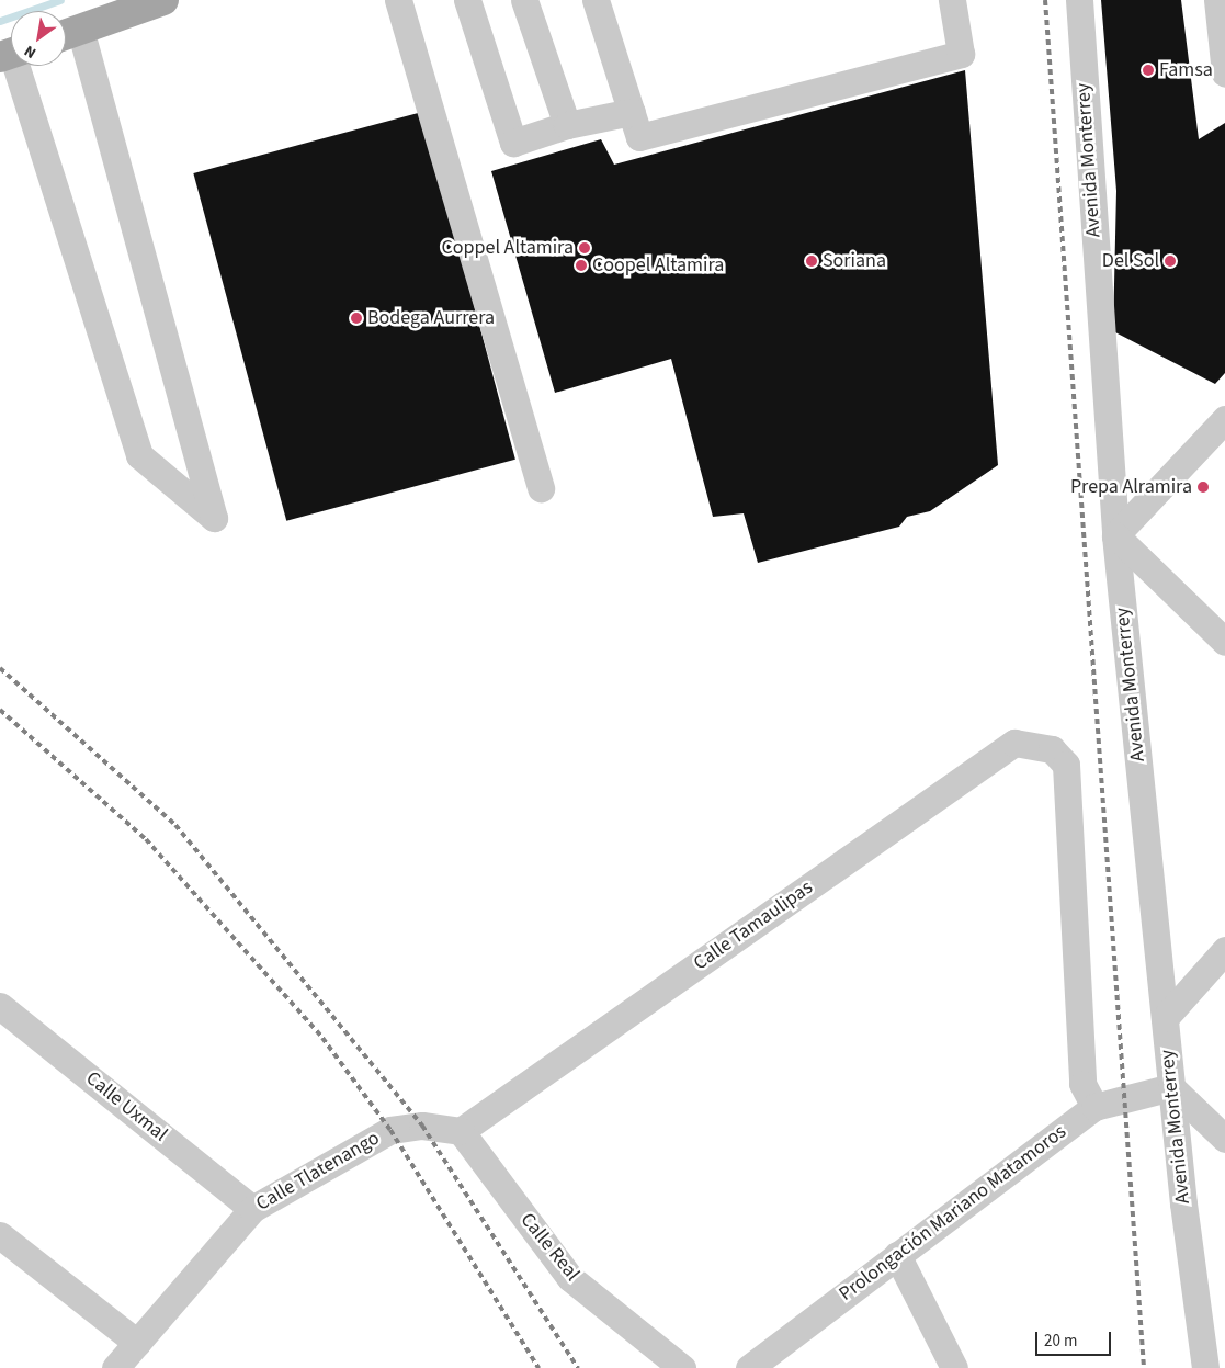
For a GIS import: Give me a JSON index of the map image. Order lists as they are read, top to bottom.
{
  "streets": {
    "street": [
      "Avenida Monterrey",
      "Calle Tamaulipas",
      "Calle Uxmal",
      "Calle Tlatenango",
      "Prolongación Mariano Matamoros",
      "Calle Real"
    ]
  },
  "crossings": [
    ["Avenida Monterrey", "Prolongación Mariano Matamoros"],
    ["Calle Tamaulipas", "Calle Tlatenango"],
    ["Calle Tamaulipas", "Prolongación Mariano Matamoros"],
    ["Calle Tamaulipas", "Calle Real"],
    ["Calle Uxmal", "Calle Tlatenango"],
    ["Calle Tlatenango", "Calle Real"]
  ],
  "places": [
    "Famsa",
    "Coppel Altamira",
    "Soriana",
    "Del Sol",
    "Coopel Altamira",
    "Bodega Aurrera",
    "Prepa Alramira"
  ],
  "scale_bar": "20 m",
  "north": "bottom left"
}
